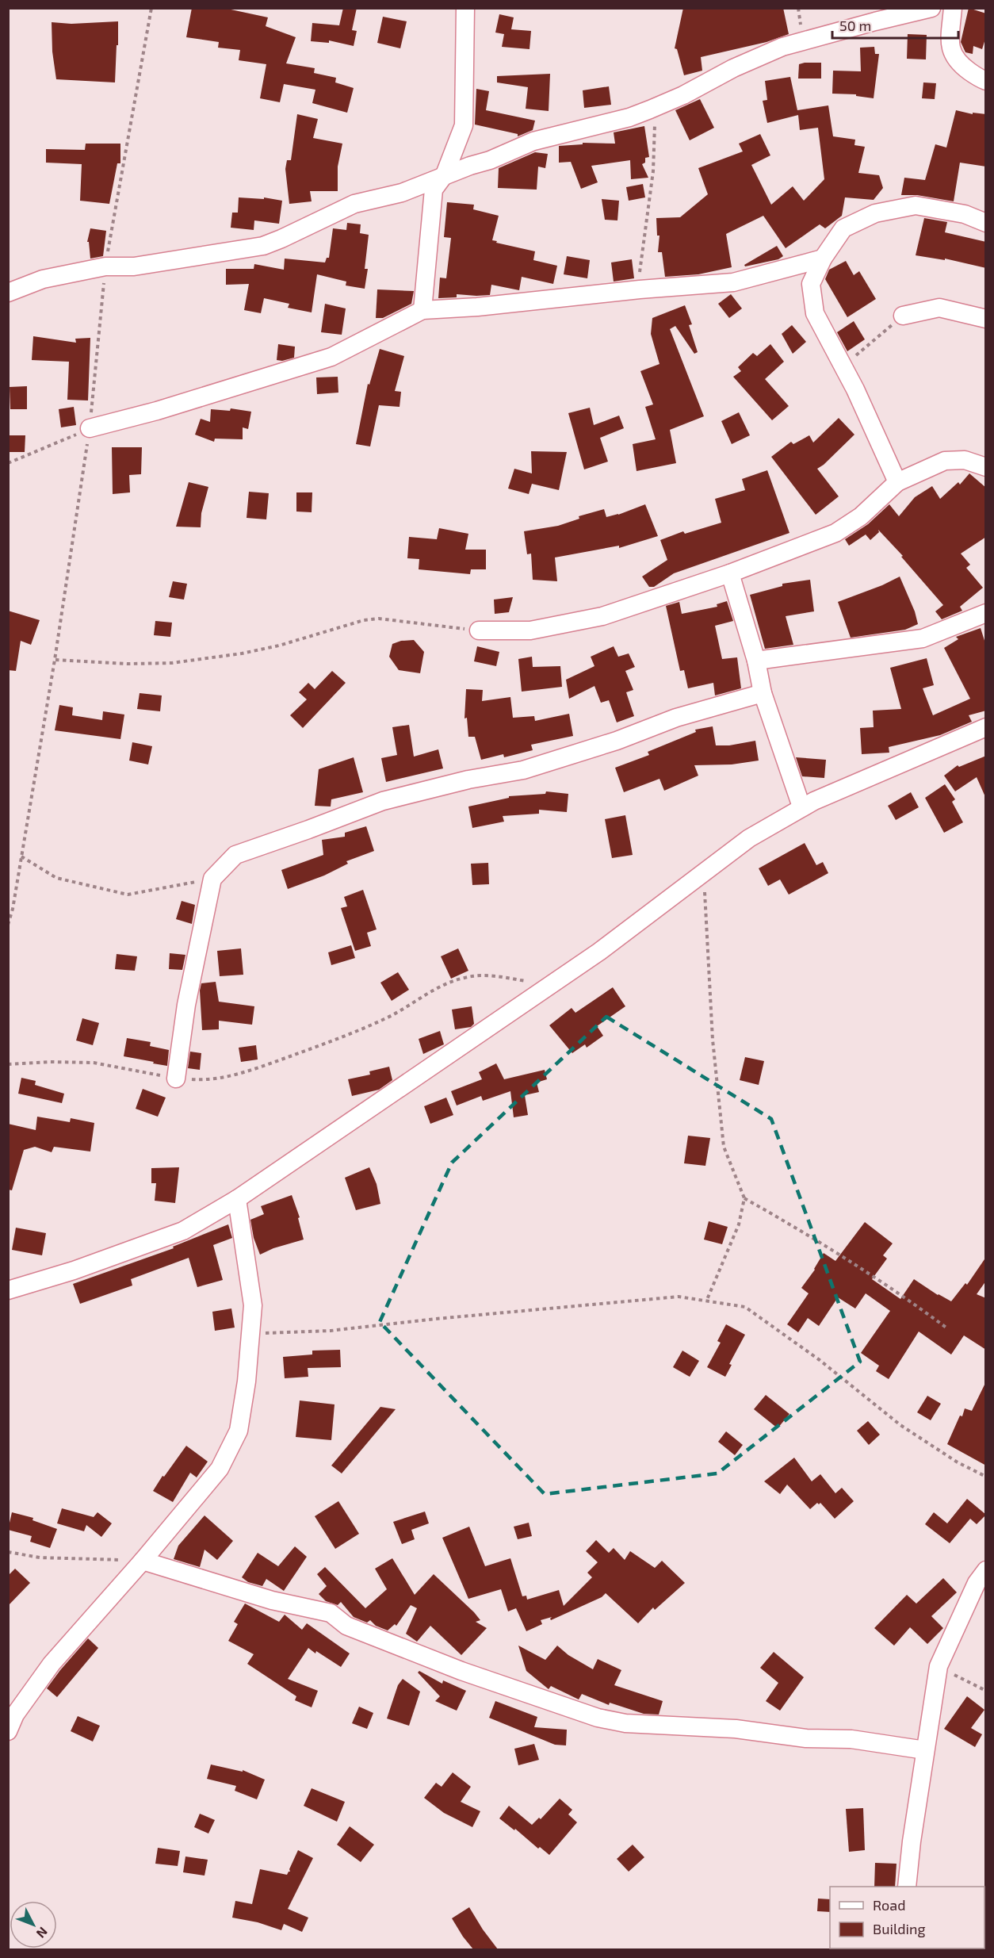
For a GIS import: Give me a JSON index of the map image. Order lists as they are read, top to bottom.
{
  "legend": ["Road", "Building"],
  "scale_bar": "50 m",
  "north": "bottom right"
}
